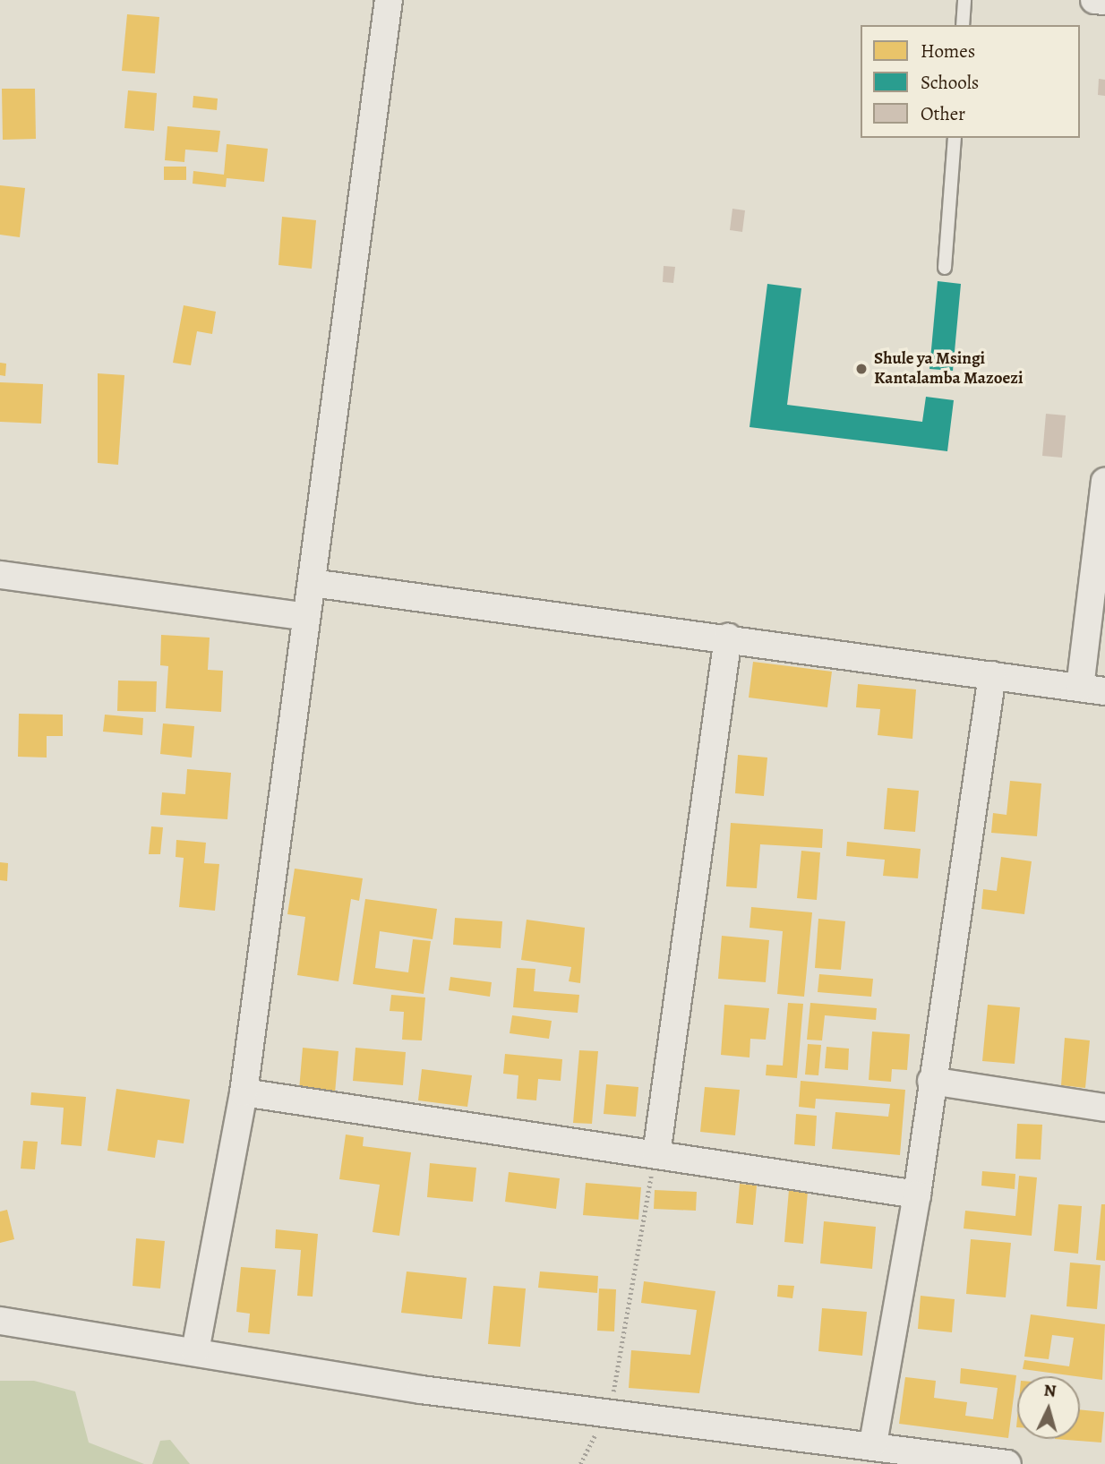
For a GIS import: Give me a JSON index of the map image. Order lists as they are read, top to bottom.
{
  "places": ["Shule ya Msingi Kantalamba Mazoezi"],
  "legend": ["Homes", "Schools", "Other"],
  "north": "top"
}
